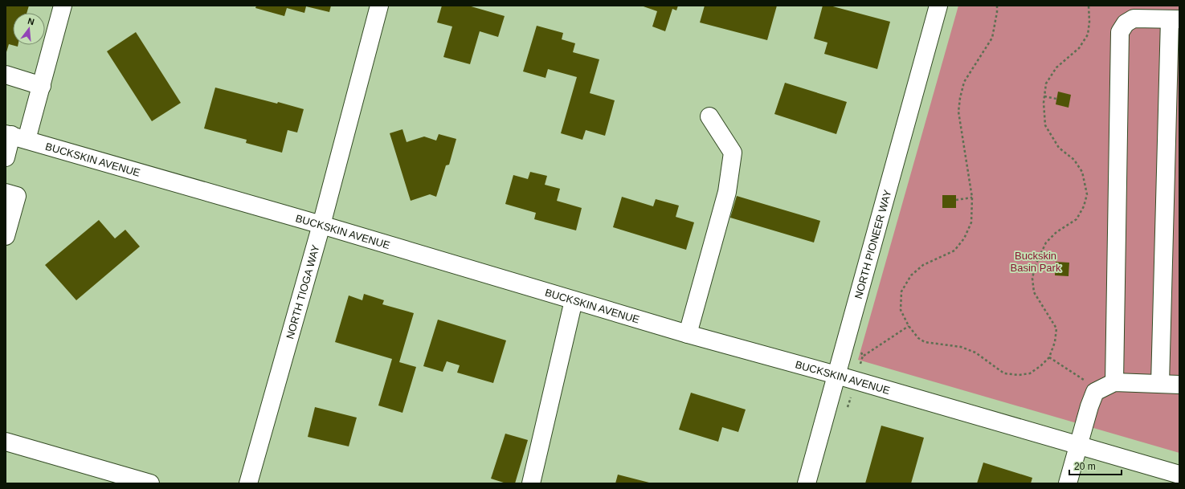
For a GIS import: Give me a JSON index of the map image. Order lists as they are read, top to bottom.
{
  "streets": {
    "street": ["BUCKSKIN AVENUE", "NORTH PIONEER WAY", "NORTH TIOGA WAY"]
  },
  "crossings": [
    ["BUCKSKIN AVENUE", "NORTH PIONEER WAY"],
    ["BUCKSKIN AVENUE", "NORTH TIOGA WAY"]
  ],
  "parks": ["Buckskin Basin Park"],
  "scale_bar": "20 m",
  "north": "top"
}
